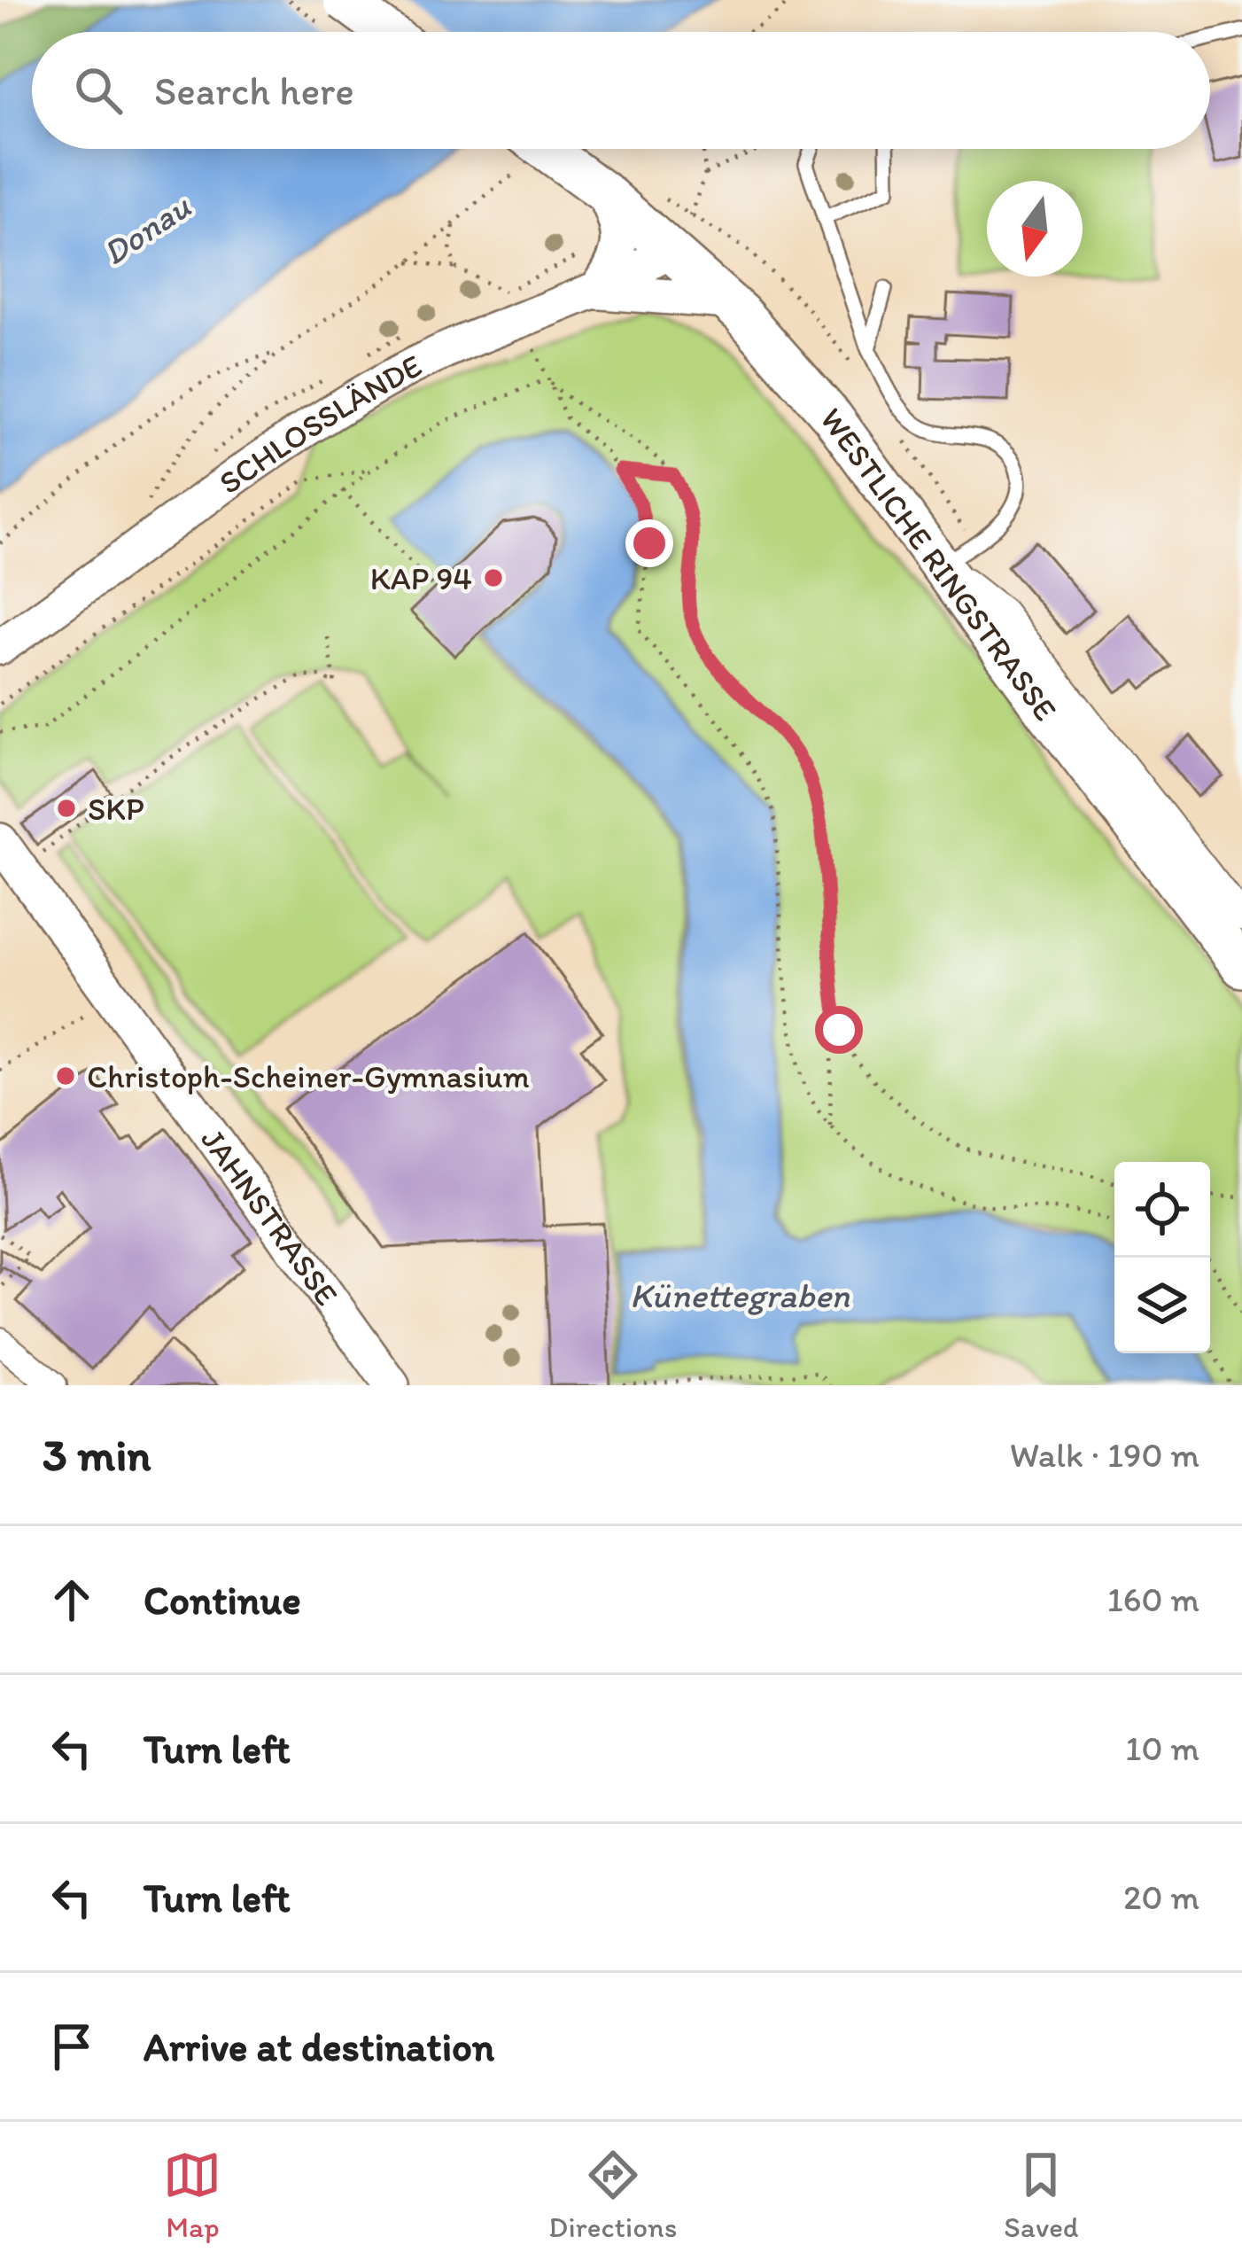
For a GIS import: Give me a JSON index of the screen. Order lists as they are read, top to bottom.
{
  "streets": {
    "main road": ["WESTLICHE RINGSTRASSE"],
    "street": ["SCHLOSSLÄNDE", "JAHNSTRASSE"]
  },
  "crossings": [
    ["SCHLOSSLÄNDE", "WESTLICHE RINGSTRASSE"]
  ],
  "water": ["Donau", "Künettegraben"],
  "places": ["KAP 94", "SKP", "Christoph-Scheiner-Gymnasium"],
  "north": "bottom",
  "page": {
    "search": "Search here",
    "heading": ["3 min", "Walk · 190 m"],
    "list": [
      ["Continue", "160 m"],
      ["Turn left", "10 m"],
      ["Turn left", "20 m"],
      "Arrive at destination"
    ],
    "nav": ["Map", "Directions", "Saved"]
  }
}
